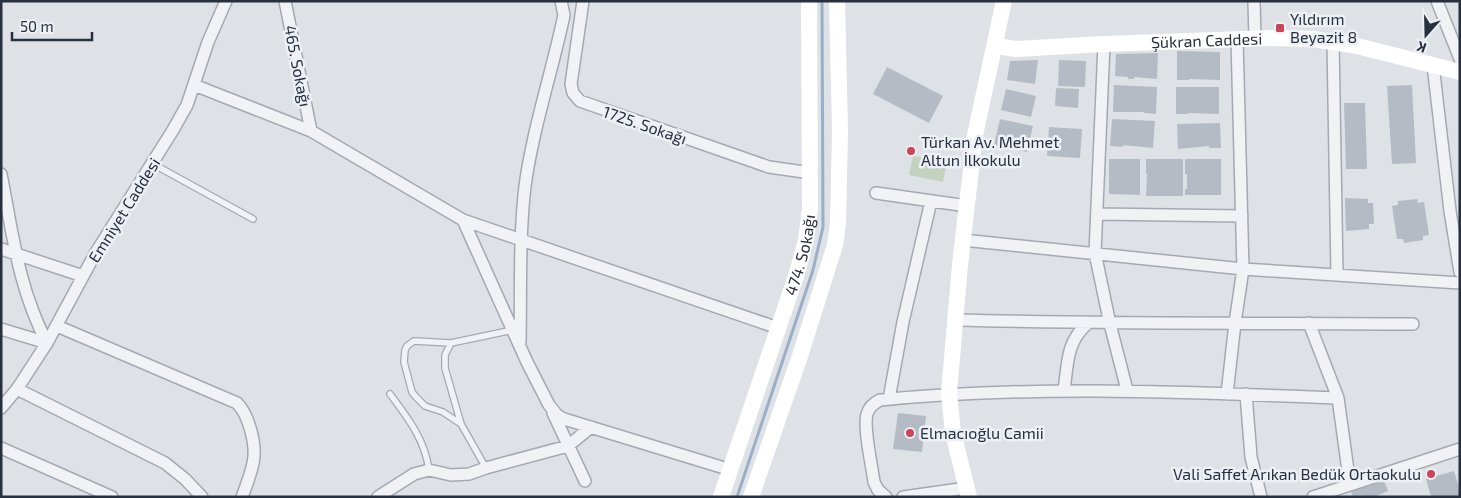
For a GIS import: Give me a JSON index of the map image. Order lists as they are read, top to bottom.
{
  "streets": {
    "street": [
      "Şükran Caddesi",
      "465. Sokağı",
      "1725. Sokağı",
      "Emniyet Caddesi",
      "474. Sokağı"
    ]
  },
  "crossings": [
    ["1725. Sokağı", "474. Sokağı"]
  ],
  "places": {
    "transit": ["Yıldırım Beyazit 8"],
    "other": ["Türkan Av. Mehmet Altun İlkokulu", "Elmacıoğlu Camii", "Vali Saffet Arıkan Bedük Ortaokulu"]
  },
  "scale_bar": "50 m",
  "north": "bottom"
}
